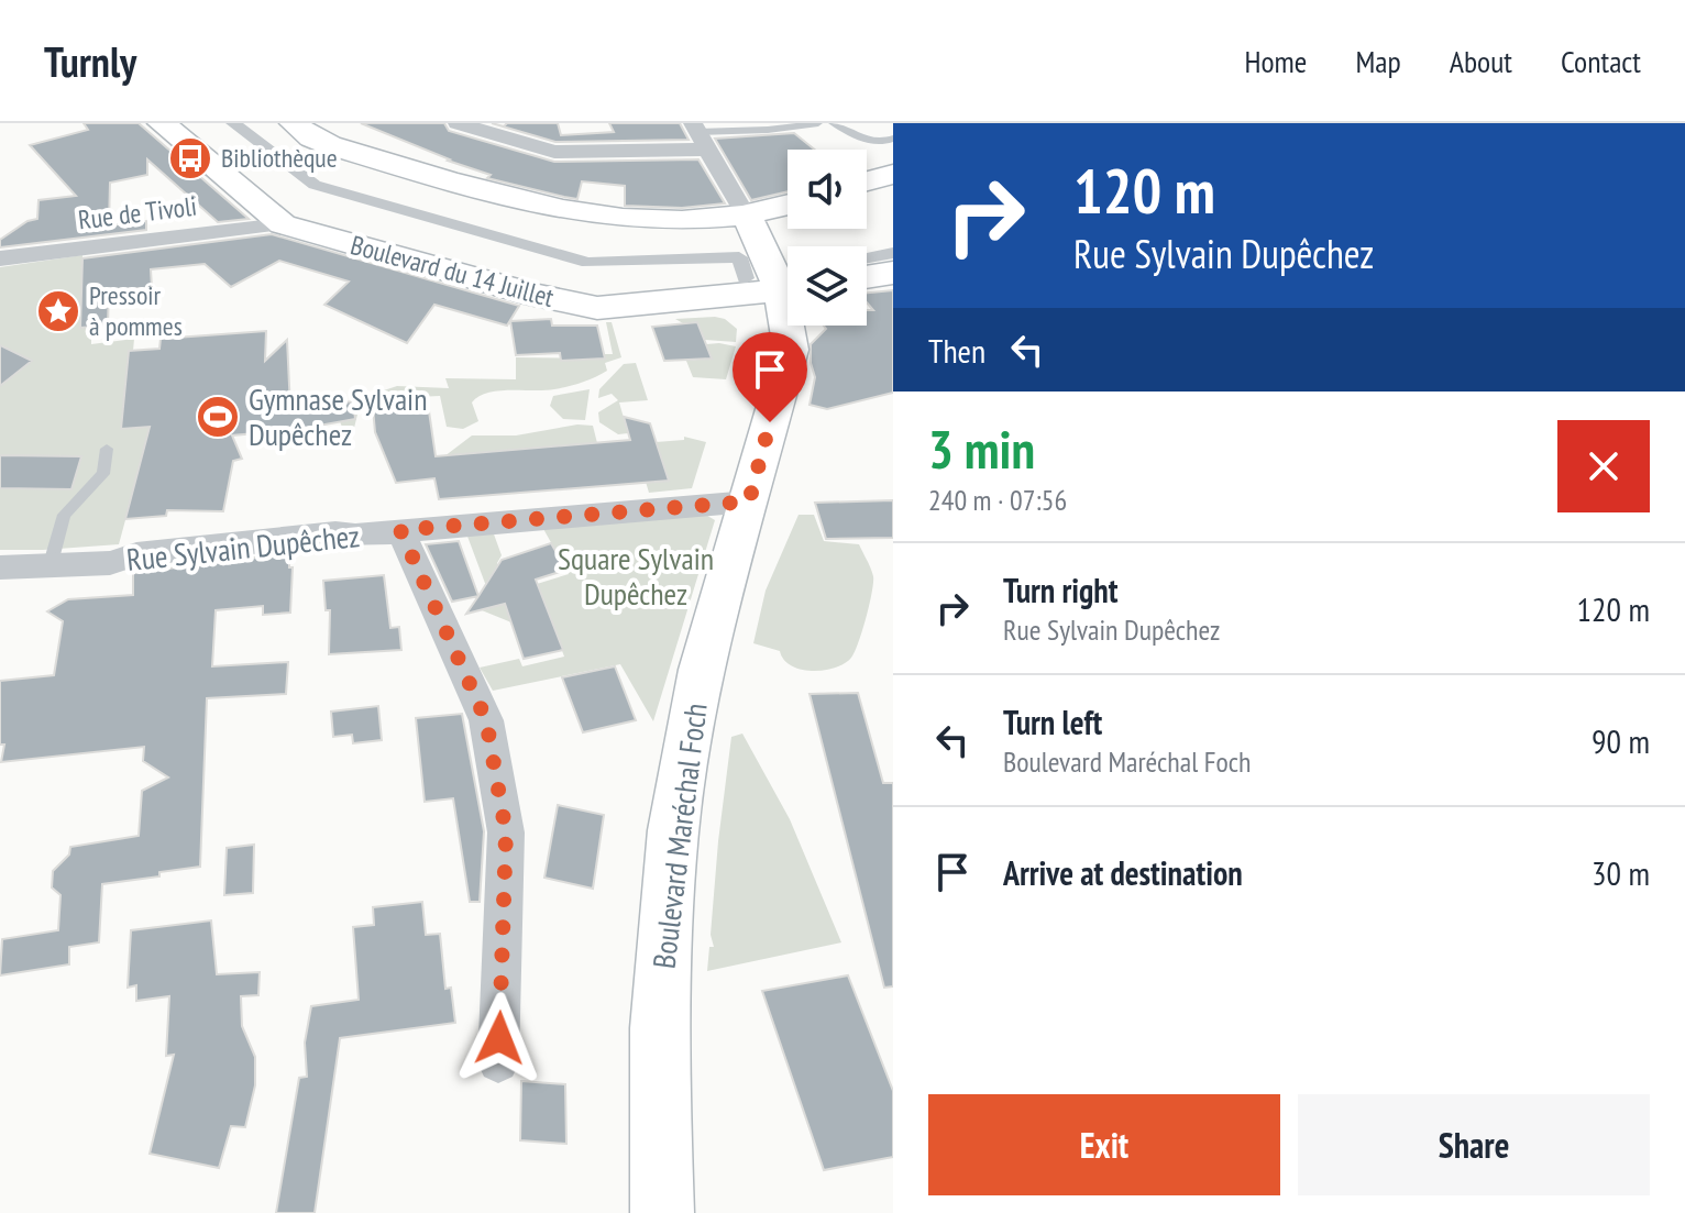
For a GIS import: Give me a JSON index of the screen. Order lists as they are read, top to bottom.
{
  "streets": {
    "main road": ["Boulevard du 14 Juillet", "Boulevard Maréchal Foch"],
    "street": ["Rue de Tivoli", "Rue Sylvain Dupêchez"]
  },
  "crossings": [
    ["Rue de Tivoli", "Boulevard du 14 Juillet"],
    ["Boulevard du 14 Juillet", "Boulevard Maréchal Foch"],
    ["Rue Sylvain Dupêchez", "Boulevard Maréchal Foch"]
  ],
  "parks": ["Square Sylvain Dupêchez"],
  "places": {
    "bus stop": ["Bibliothèque"],
    "place": ["Pressoir à pommes"],
    "sports": ["Gymnase Sylvain Dupêchez"]
  },
  "page": {
    "header": "Turnly",
    "nav": [
      "Home",
      "Map",
      "About",
      "Contact"
    ],
    "turn": ["120 m", "Rue Sylvain Dupêchez"],
    "then": "Then",
    "heading": ["3 min", "240 m · 07:56"],
    "list": [
      {
        "name": "Turn right",
        "note": "Rue Sylvain Dupêchez",
        "value": "120 m"
      },
      {
        "name": "Turn left",
        "note": "Boulevard Maréchal Foch",
        "value": "90 m"
      },
      {
        "name": "Arrive at destination",
        "value": "30 m"
      }
    ],
    "buttons": ["Exit", "Share"]
  }
}
